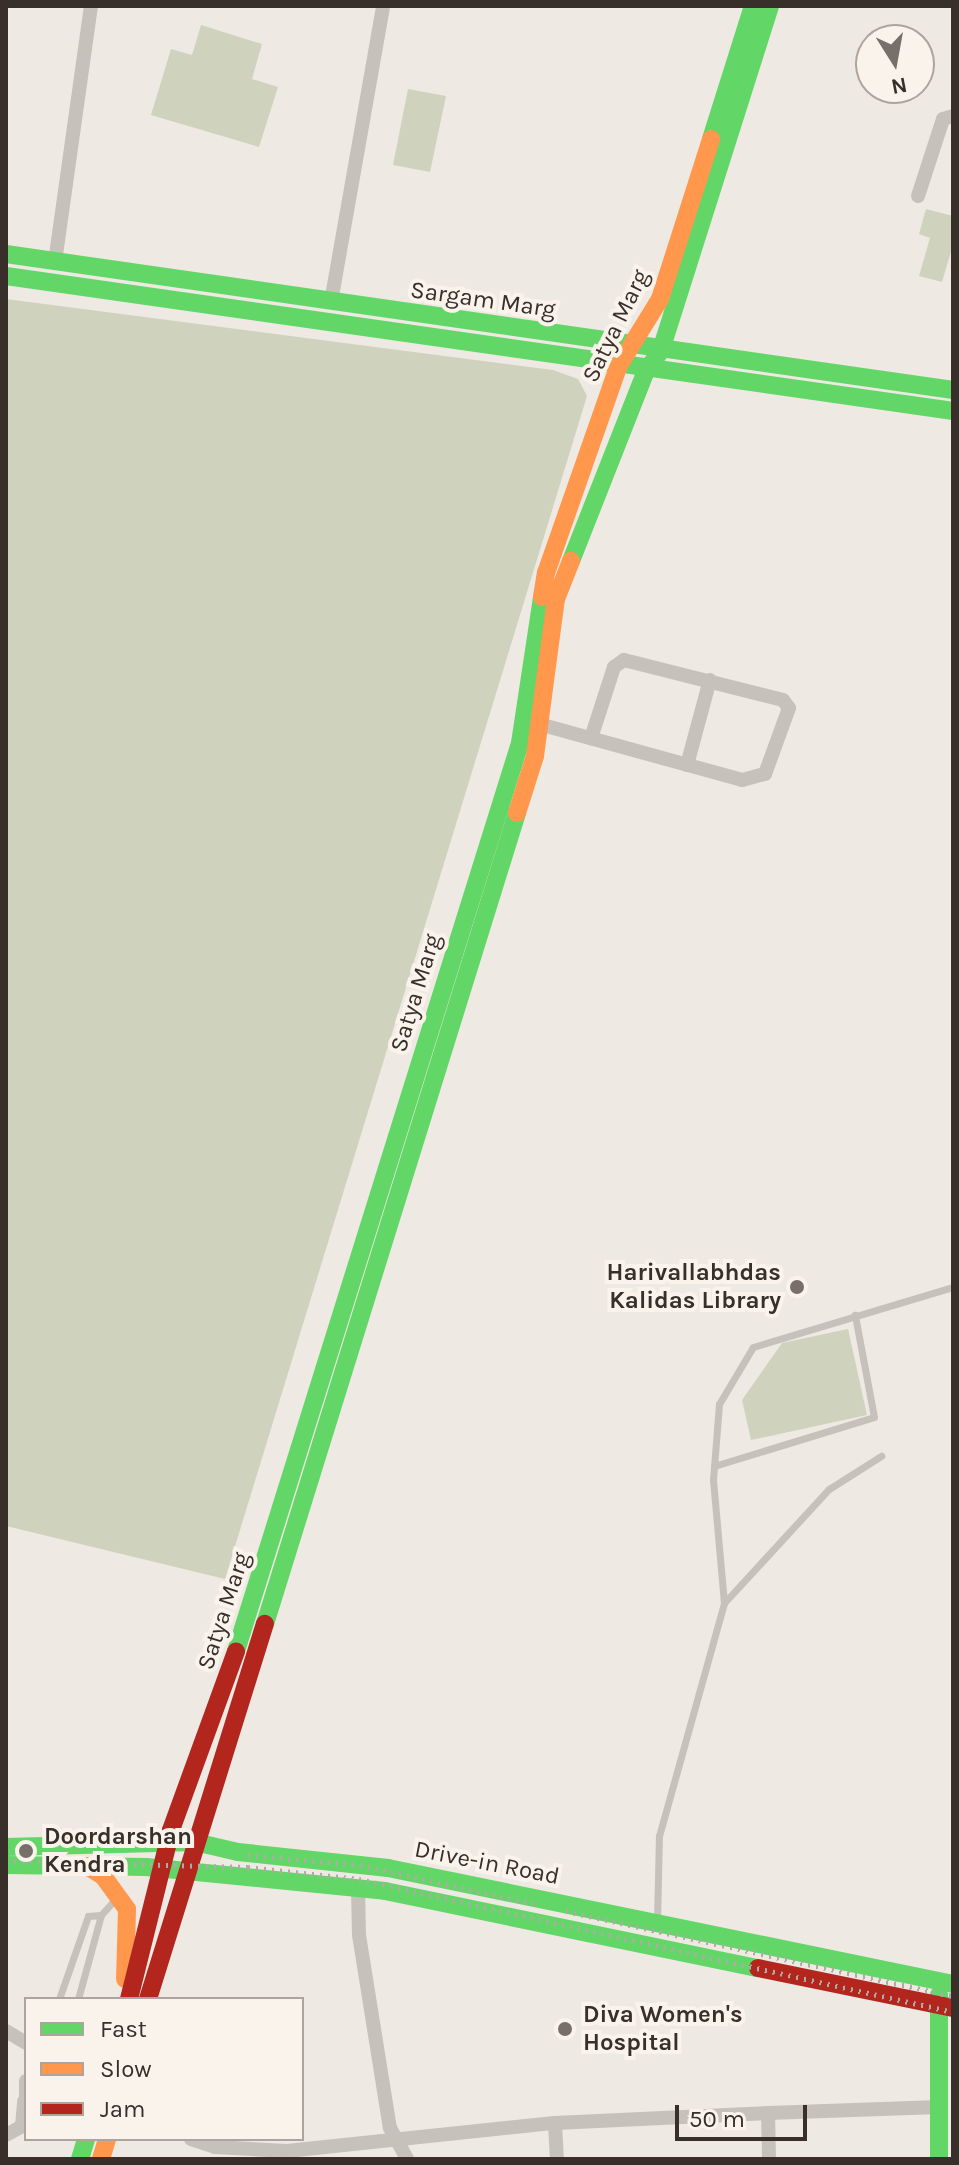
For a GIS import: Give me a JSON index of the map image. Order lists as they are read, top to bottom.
{
  "streets": {
    "main road": ["Sargam Marg", "Satya Marg", "Drive-in Road"]
  },
  "crossings": [
    ["Sargam Marg", "Satya Marg"],
    ["Satya Marg", "Drive-in Road"]
  ],
  "places": ["Harivallabhdas Kalidas Library", "Doordarshan Kendra", "Diva Women's Hospital"],
  "legend": ["Fast", "Slow", "Jam"],
  "scale_bar": "50 m",
  "north": "bottom"
}
